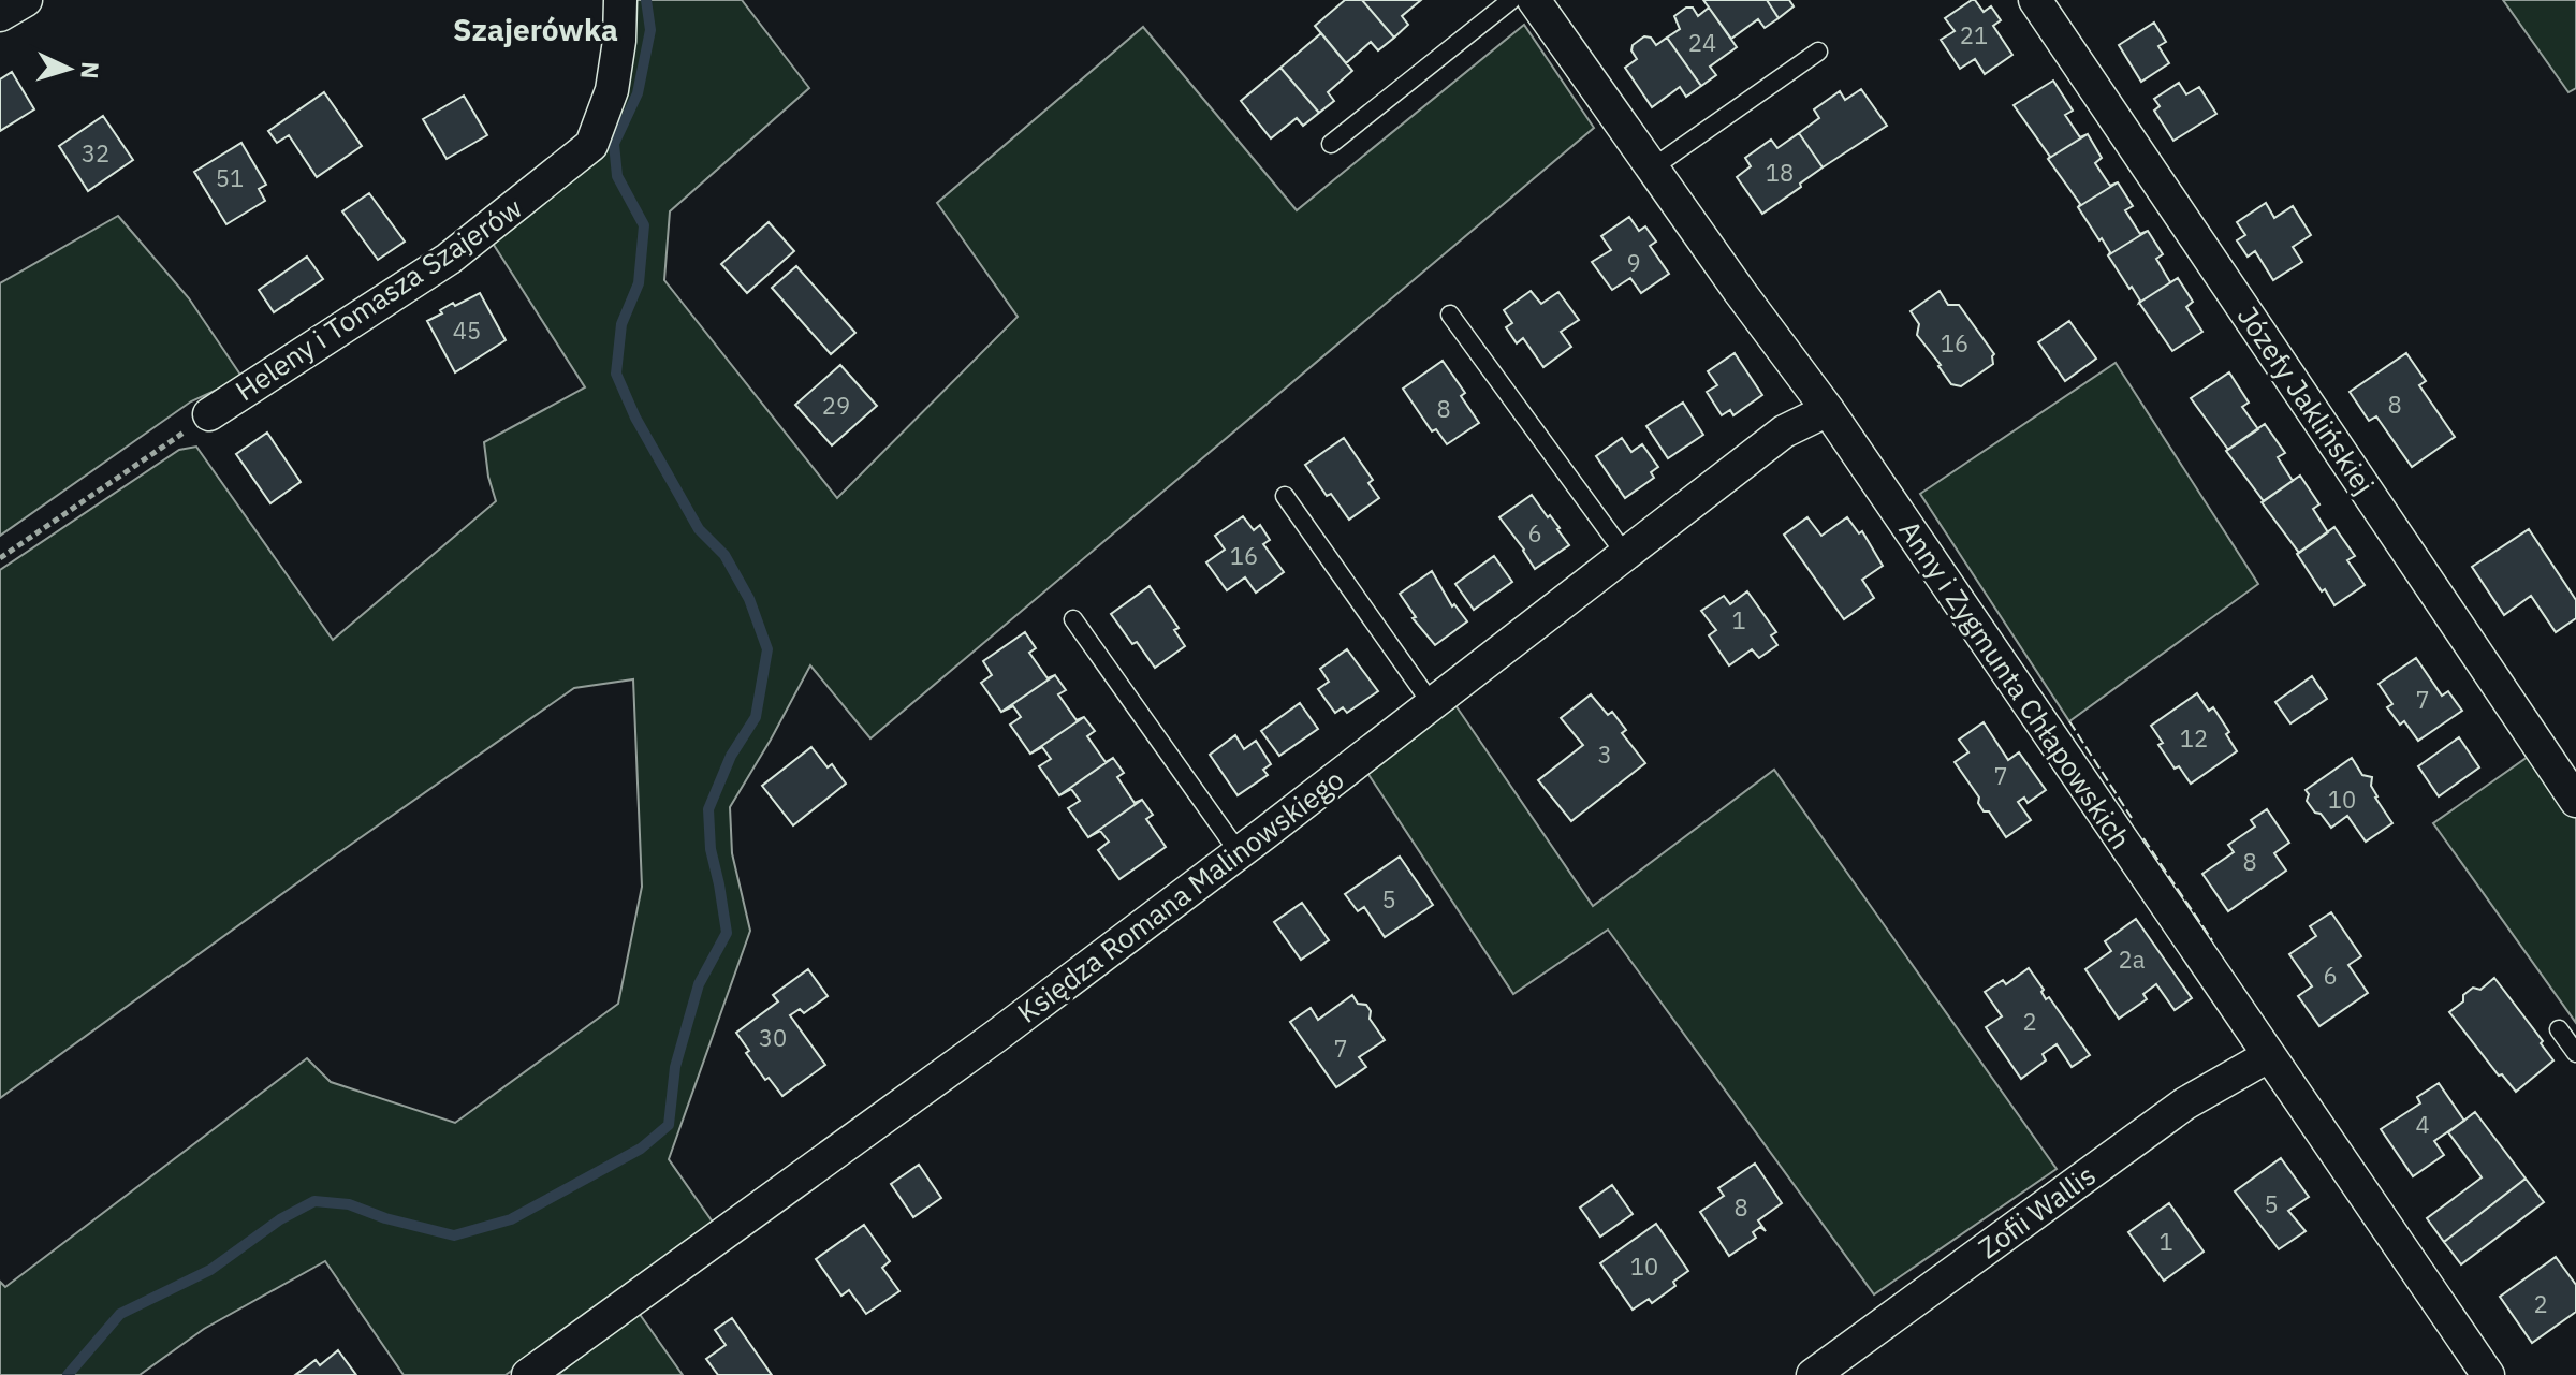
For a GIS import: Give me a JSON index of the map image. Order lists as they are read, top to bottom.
{
  "streets": {
    "street": [
      "Heleny i Tomasza Szajerów",
      "Józefy Jaklińskiej",
      "Anny i Zygmunta Chłapowskich",
      "Księdza Romana Malinowskiego",
      "Zofii Wallis"
    ]
  },
  "crossings": [
    ["Anny i Zygmunta Chłapowskich", "Księdza Romana Malinowskiego"],
    ["Anny i Zygmunta Chłapowskich", "Zofii Wallis"]
  ],
  "districts": ["Szajerówka"],
  "house_numbers": [
    "21",
    "24",
    "32",
    "18",
    "51",
    "9",
    "45",
    "16",
    "8",
    "29",
    "8",
    "6",
    "16",
    "1",
    "7",
    "12",
    "3",
    "7",
    "10",
    "8",
    "5",
    "2a",
    "6",
    "2",
    "30",
    "7",
    "4",
    "5",
    "8",
    "1",
    "10",
    "2"
  ],
  "north": "right"
}
